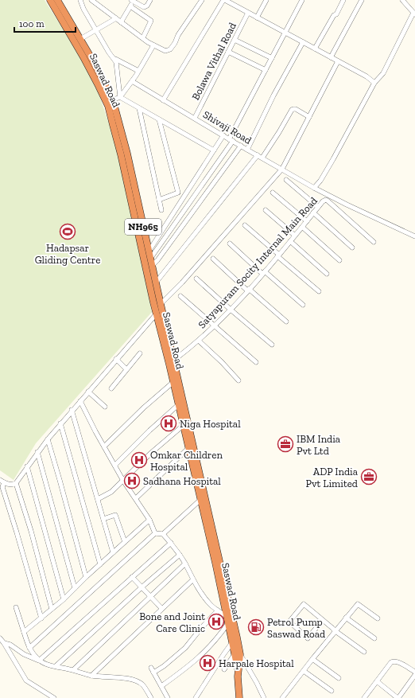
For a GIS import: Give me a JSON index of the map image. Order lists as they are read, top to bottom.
{
  "streets": {
    "highway": ["Saswad Road", "NH965"],
    "street": ["Bolawa Vithal Road", "Shivaji Road", "Satyapuram Socity Internal Main Road"]
  },
  "crossings": [
    ["Bolawa Vithal Road", "Shivaji Road"],
    ["Saswad Road", "Satyapuram Socity Internal Main Road"]
  ],
  "places": {
    "sports": ["Hadapsar Gliding Centre"],
    "hospital": [
      "Niga Hospital",
      "Omkar Children Hospital",
      "Sadhana Hospital",
      "Bone and Joint Care Clinic",
      "Harpale Hospital"
    ],
    "office": ["IBM India Pvt Ltd", "ADP India Pvt Limited"],
    "fuel station": ["Petrol Pump Saswad Road"]
  },
  "scale_bar": "100 m"
}
